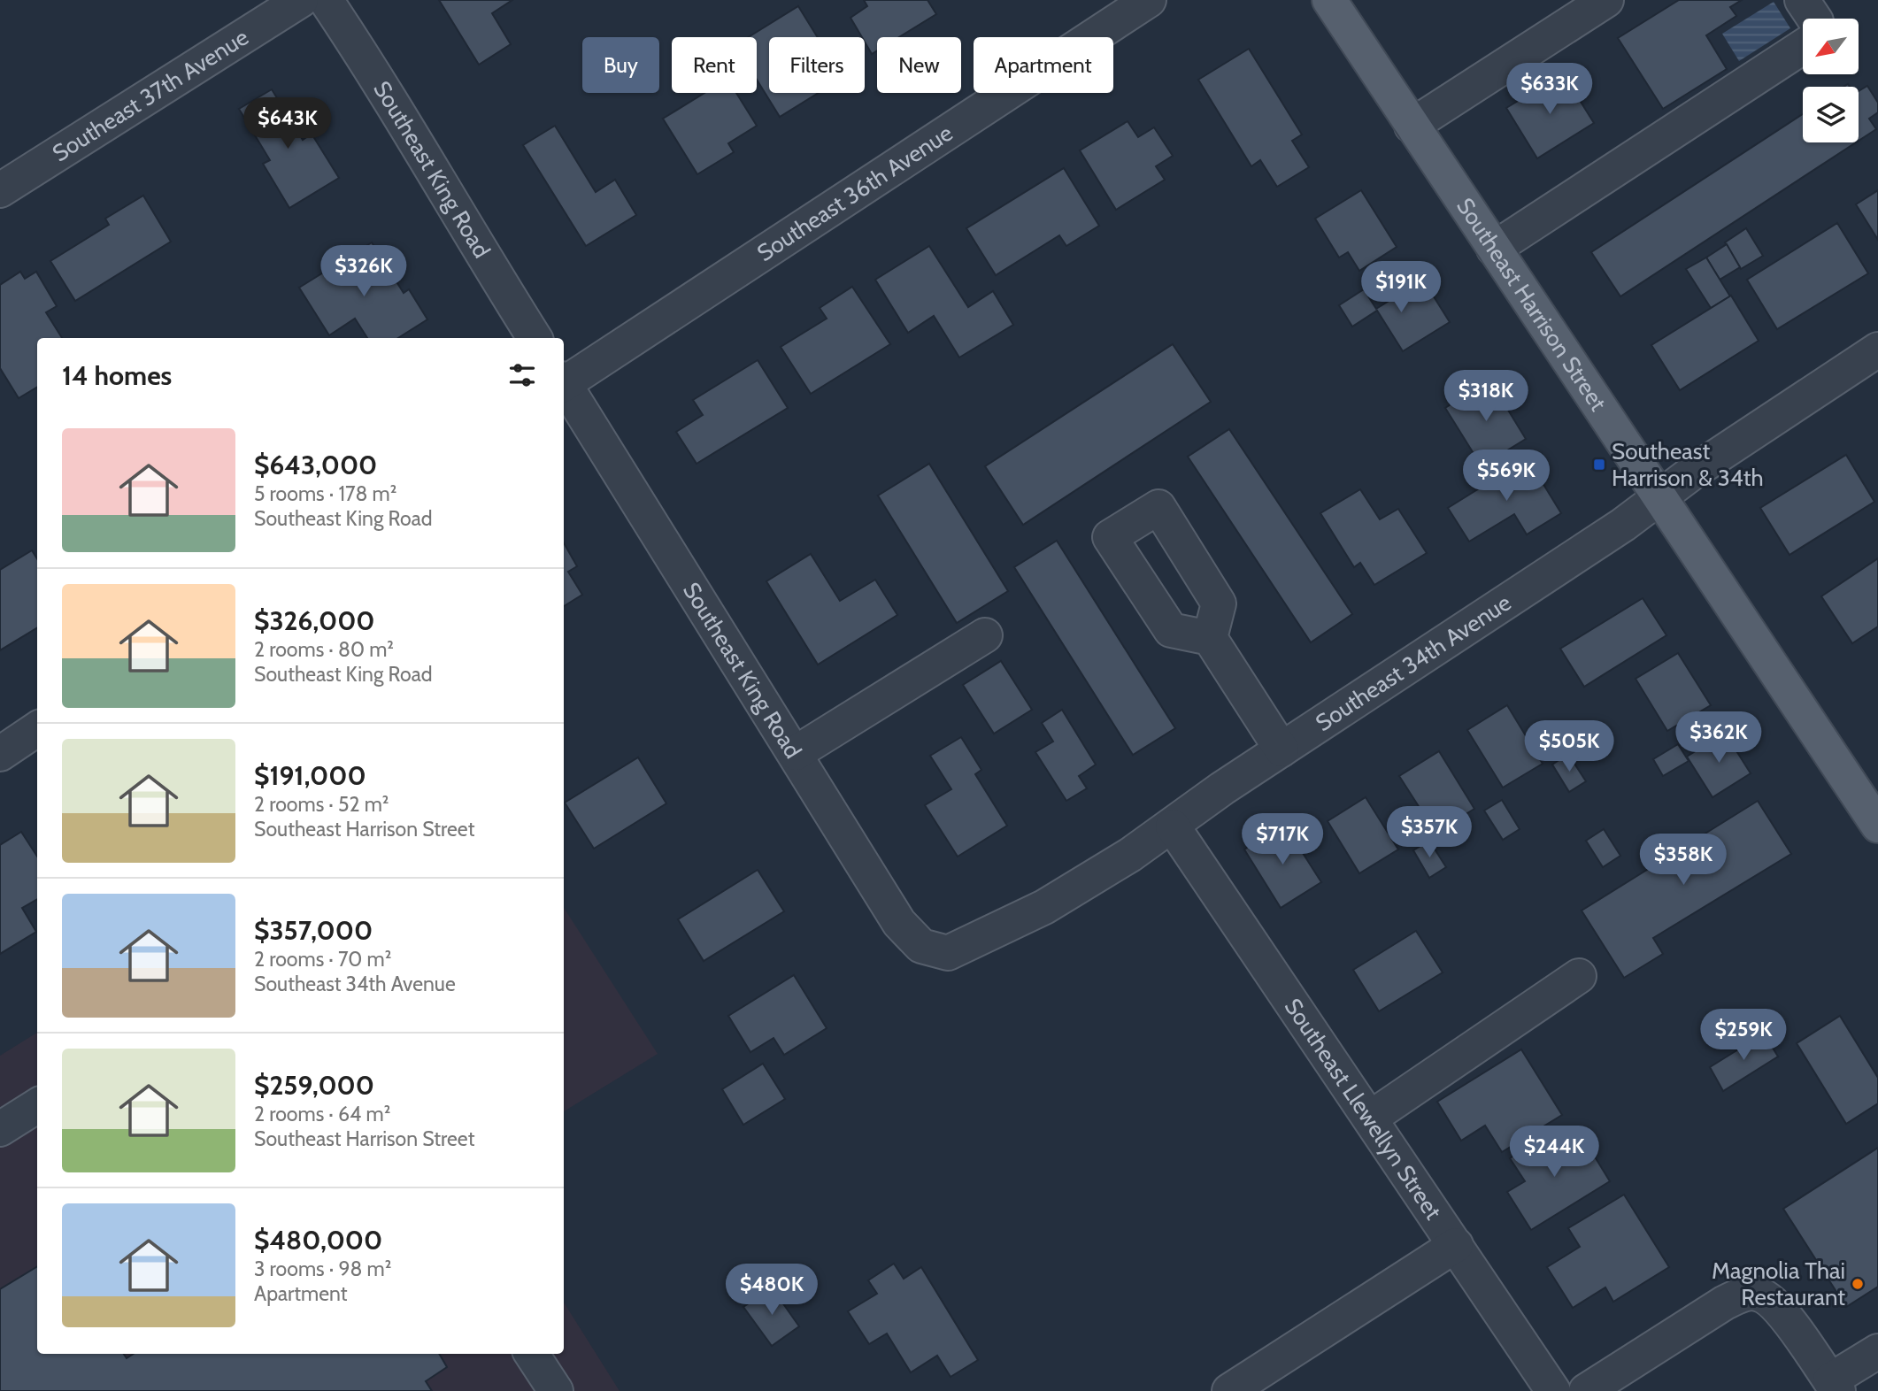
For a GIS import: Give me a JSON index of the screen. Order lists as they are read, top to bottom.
{
  "streets": {
    "main road": ["Southeast Harrison Street"],
    "street": [
      "Southeast 37th Avenue",
      "Southeast King Road",
      "Southeast 36th Avenue",
      "Southeast 34th Avenue",
      "Southeast Llewellyn Street"
    ]
  },
  "crossings": [
    ["Southeast King Road", "Southeast 34th Avenue"],
    ["Southeast Harrison Street", "Southeast 34th Avenue"],
    ["Southeast 34th Avenue", "Southeast Llewellyn Street"]
  ],
  "places": {
    "transit": ["Southeast Harrison & 34th"],
    "other": ["Magnolia Thai Restaurant"]
  },
  "north": "bottom left",
  "page": {
    "chip": [
      "Buy",
      "Rent",
      "Filters",
      "New",
      "Apartment"
    ],
    "price": [
      "$633K",
      "$643K",
      "$326K",
      "$191K",
      "$318K",
      "$569K",
      "$362K",
      "$505K",
      "$357K",
      "$717K",
      "$358K",
      "$259K",
      "$244K",
      "$480K"
    ],
    "heading": "14 homes",
    "list": [
      {
        "name": "$643,000",
        "note": "5 rooms · 178 m² · Southeast King Road"
      },
      {
        "name": "$326,000",
        "note": "2 rooms · 80 m² · Southeast King Road"
      },
      {
        "name": "$191,000",
        "note": "2 rooms · 52 m² · Southeast Harrison Street"
      },
      {
        "name": "$357,000",
        "note": "2 rooms · 70 m² · Southeast 34th Avenue"
      },
      {
        "name": "$259,000",
        "note": "2 rooms · 64 m² · Southeast Harrison Street"
      },
      {
        "name": "$480,000",
        "note": "3 rooms · 98 m² · Apartment"
      }
    ]
  }
}
